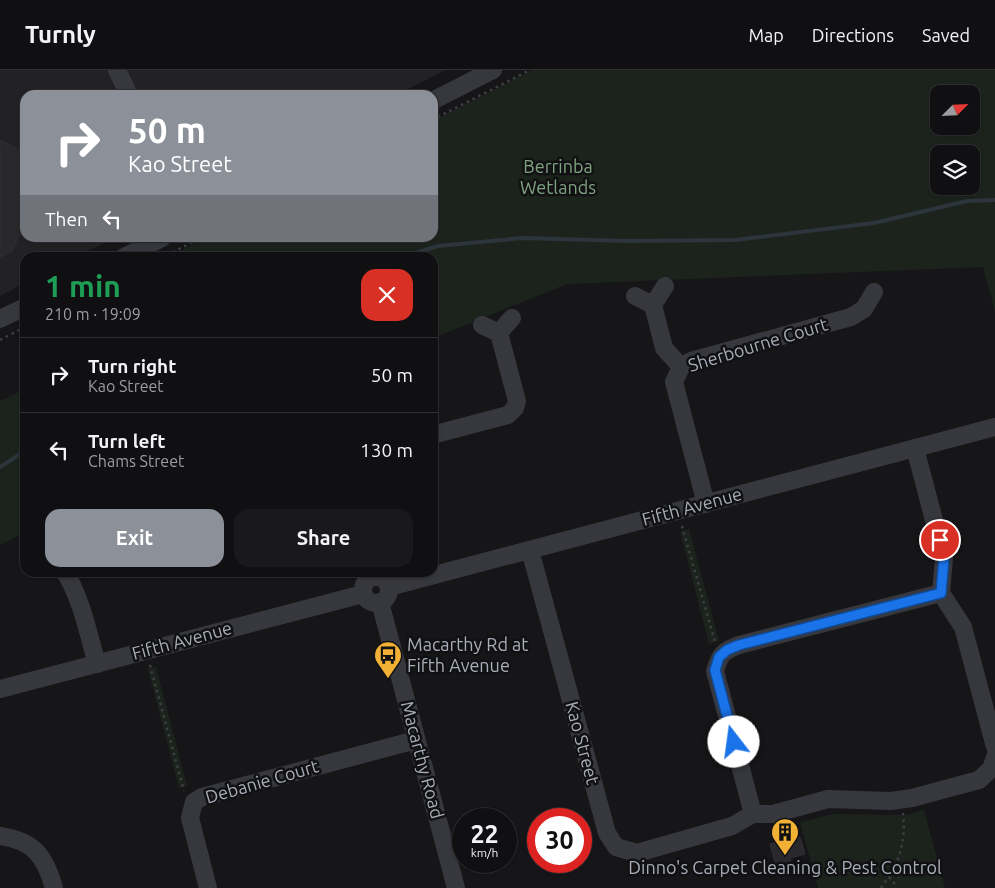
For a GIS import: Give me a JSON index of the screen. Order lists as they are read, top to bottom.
{
  "streets": {
    "street": [
      "Sherbourne Court",
      "Fifth Avenue",
      "Kao Street",
      "Macarthy Road",
      "Debanie Court"
    ]
  },
  "crossings": [
    ["Sherbourne Court", "Fifth Avenue"],
    ["Fifth Avenue", "Kao Street"],
    ["Fifth Avenue", "Macarthy Road"],
    ["Macarthy Road", "Debanie Court"]
  ],
  "parks": ["Berrinba Wetlands"],
  "places": {
    "bus stop": ["Macarthy Rd at Fifth Avenue"],
    "building": ["Dinno's Carpet Cleaning & Pest Control"]
  },
  "north": "top right",
  "page": {
    "header": "Turnly",
    "nav": ["Map", "Directions", "Saved"],
    "turn": ["50 m", "Kao Street"],
    "then": "Then",
    "heading": ["1 min", "210 m · 19:09"],
    "list": [
      {
        "name": "Turn right",
        "note": "Kao Street",
        "value": "50 m"
      },
      {
        "name": "Turn left",
        "note": "Chams Street",
        "value": "130 m"
      }
    ],
    "buttons": ["Exit", "Share"],
    "speed": "22 km/h",
    "limit": "30"
  }
}
